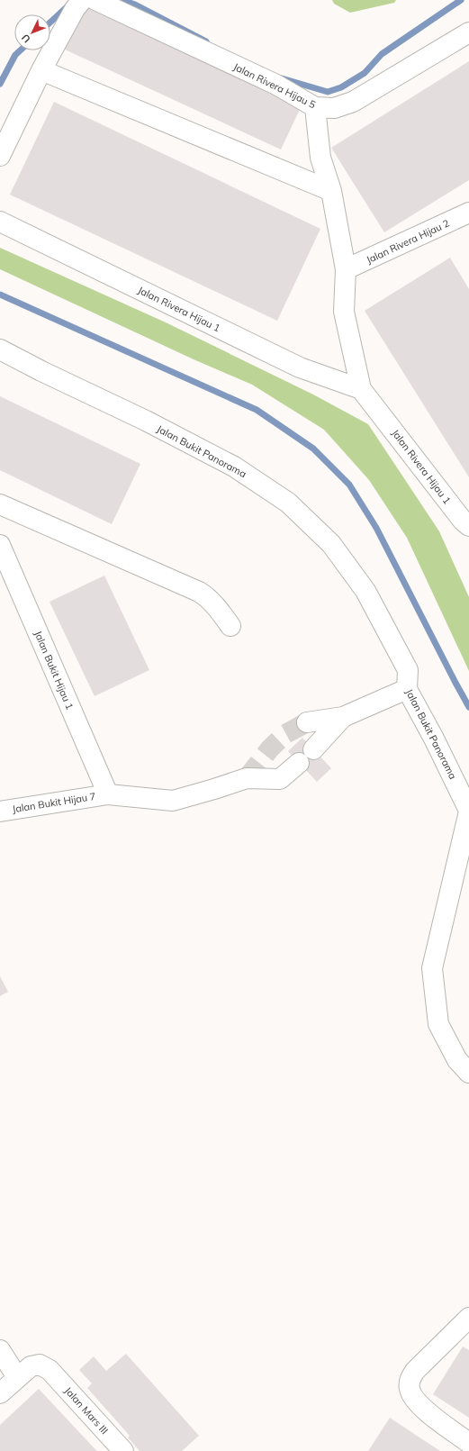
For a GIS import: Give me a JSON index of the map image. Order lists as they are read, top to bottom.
{
  "streets": {
    "street": [
      "Jalan Rivera Hijau 5",
      "Jalan Rivera Hijau 2",
      "Jalan Rivera Hijau 1",
      "Jalan Bukit Panorama",
      "Jalan Bukit Hijau 1",
      "Jalan Bukit Hijau 7",
      "Jalan Mars III"
    ]
  },
  "crossings": [
    ["Jalan Rivera Hijau 5", "Jalan Rivera Hijau 1"],
    ["Jalan Rivera Hijau 2", "Jalan Rivera Hijau 1"],
    ["Jalan Bukit Hijau 1", "Jalan Bukit Hijau 7"]
  ],
  "north": "bottom left"
}
